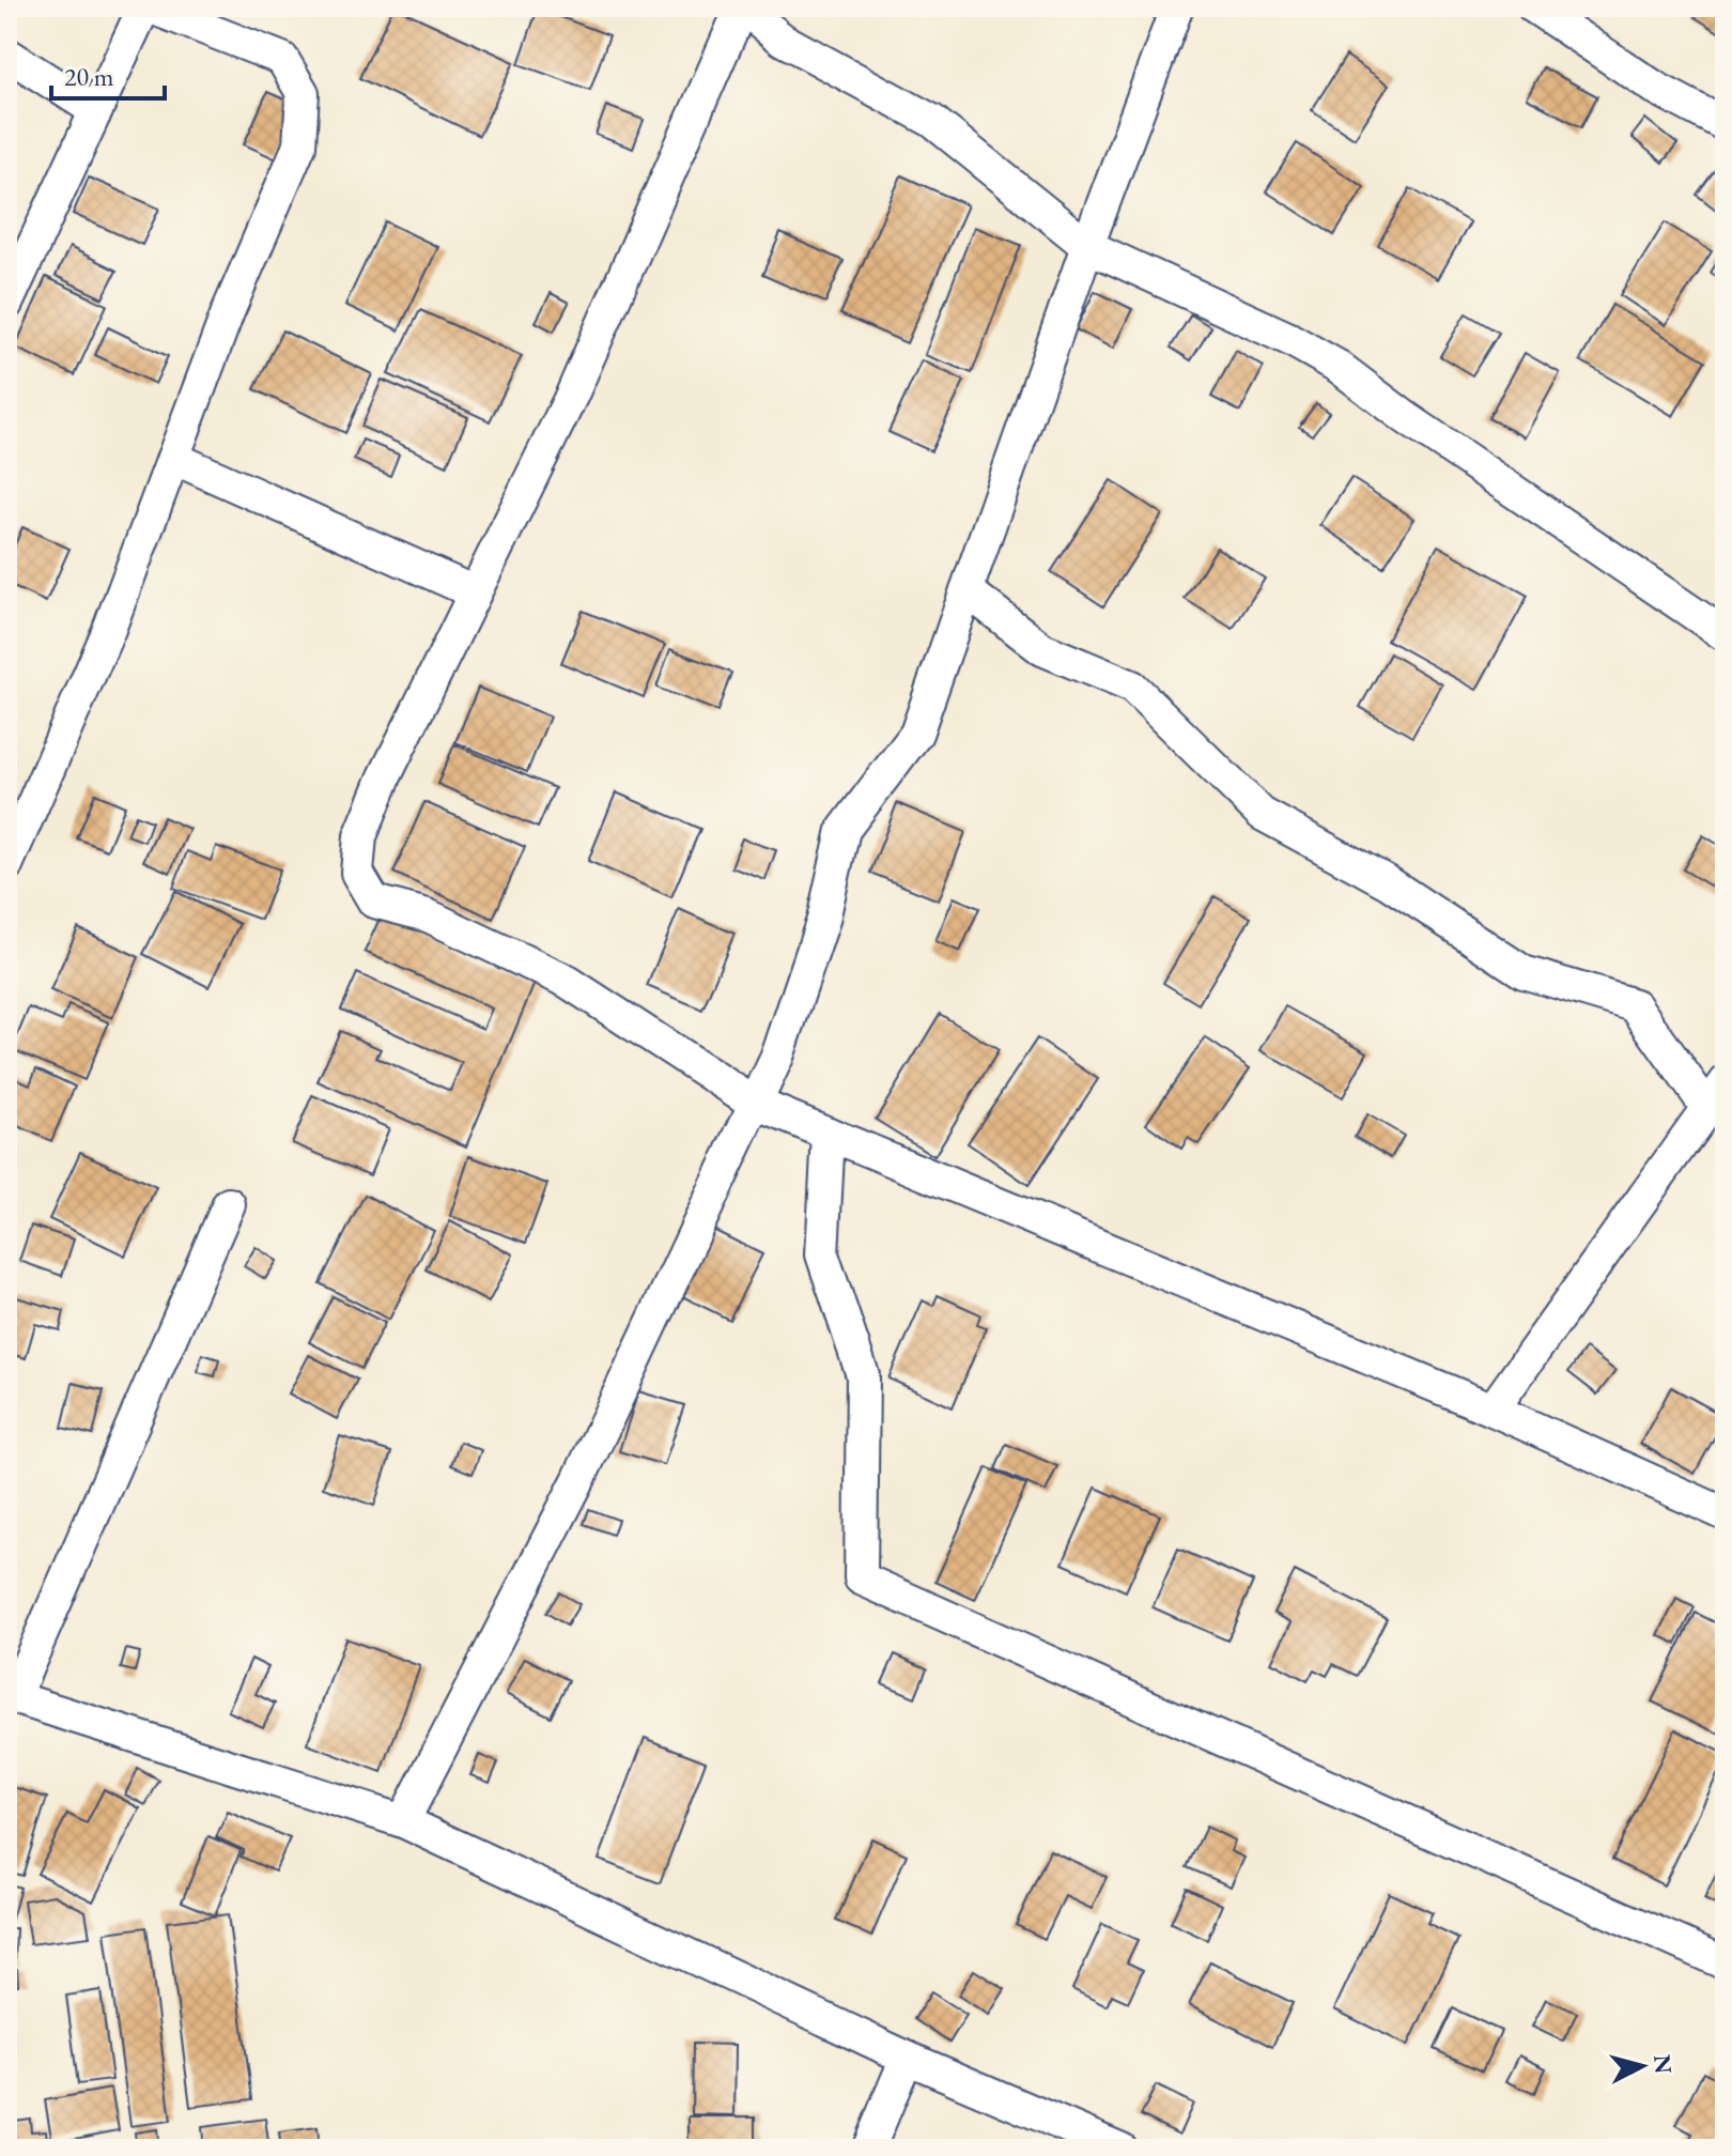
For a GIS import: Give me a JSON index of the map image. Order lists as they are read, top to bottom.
{
  "scale_bar": "20 m",
  "north": "right"
}
